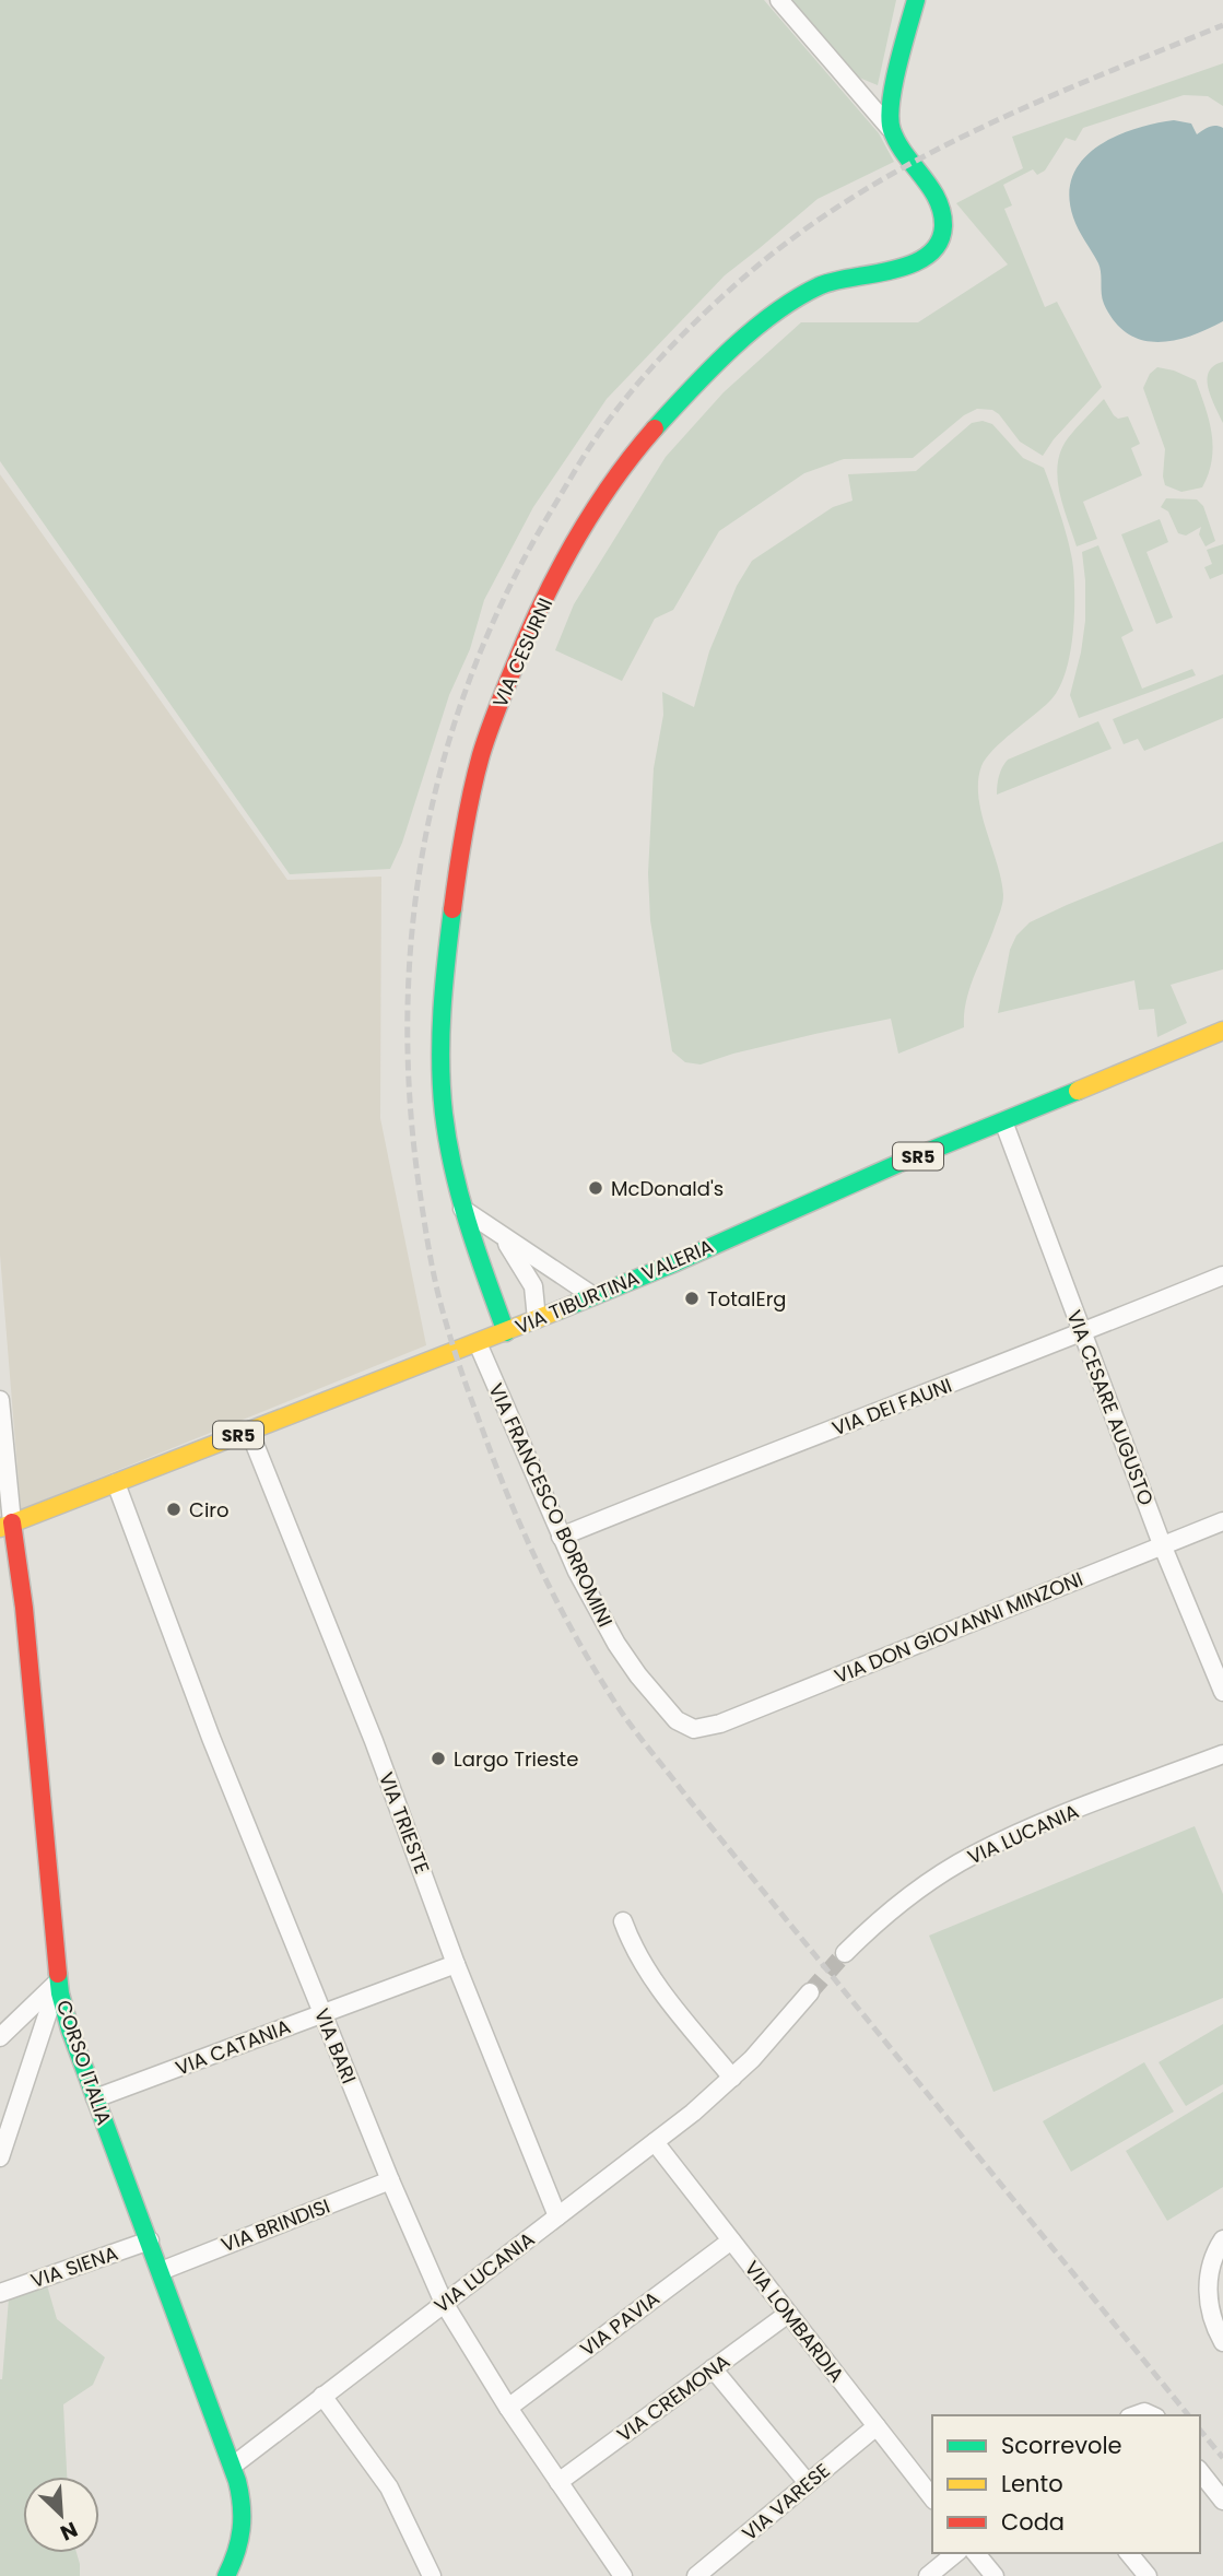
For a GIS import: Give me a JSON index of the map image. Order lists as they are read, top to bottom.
{
  "streets": {
    "street": [
      "VIA CESURNI",
      "SR5",
      "VIA TIBURTINA VALERIA",
      "VIA DEI FAUNI",
      "VIA CESARE AUGUSTO",
      "VIA FRANCESCO BORROMINI",
      "VIA DON GIOVANNI MINZONI",
      "VIA TRIESTE",
      "VIA LUCANIA",
      "VIA BARI",
      "VIA CATANIA",
      "CORSO ITALIA",
      "VIA BRINDISI",
      "VIA SIENA",
      "VIA LOMBARDIA",
      "VIA PAVIA",
      "VIA CREMONA",
      "VIA VARESE"
    ]
  },
  "crossings": [
    ["VIA CESURNI", "VIA TIBURTINA VALERIA"],
    ["VIA TIBURTINA VALERIA", "VIA CESARE AUGUSTO"],
    ["VIA TIBURTINA VALERIA", "VIA FRANCESCO BORROMINI"],
    ["VIA TIBURTINA VALERIA", "VIA TRIESTE"],
    ["VIA TIBURTINA VALERIA", "VIA BARI"],
    ["VIA TIBURTINA VALERIA", "CORSO ITALIA"],
    ["VIA DEI FAUNI", "VIA CESARE AUGUSTO"],
    ["VIA DEI FAUNI", "VIA FRANCESCO BORROMINI"],
    ["VIA CESARE AUGUSTO", "VIA DON GIOVANNI MINZONI"],
    ["VIA FRANCESCO BORROMINI", "VIA DON GIOVANNI MINZONI"],
    ["VIA TRIESTE", "VIA LUCANIA"],
    ["VIA TRIESTE", "VIA CATANIA"],
    ["VIA LUCANIA", "VIA BARI"],
    ["VIA LUCANIA", "CORSO ITALIA"],
    ["VIA LUCANIA", "VIA LOMBARDIA"],
    ["VIA BARI", "VIA CATANIA"],
    ["VIA BARI", "VIA BRINDISI"],
    ["VIA BARI", "VIA PAVIA"],
    ["VIA BARI", "VIA CREMONA"],
    ["VIA CATANIA", "CORSO ITALIA"],
    ["CORSO ITALIA", "VIA BRINDISI"],
    ["CORSO ITALIA", "VIA SIENA"],
    ["VIA LOMBARDIA", "VIA PAVIA"],
    ["VIA LOMBARDIA", "VIA CREMONA"],
    ["VIA LOMBARDIA", "VIA VARESE"]
  ],
  "places": [
    "McDonald's",
    "TotalErg",
    "Ciro",
    "Largo Trieste"
  ],
  "legend": ["Scorrevole", "Lento", "Coda"],
  "north": "bottom right"
}
